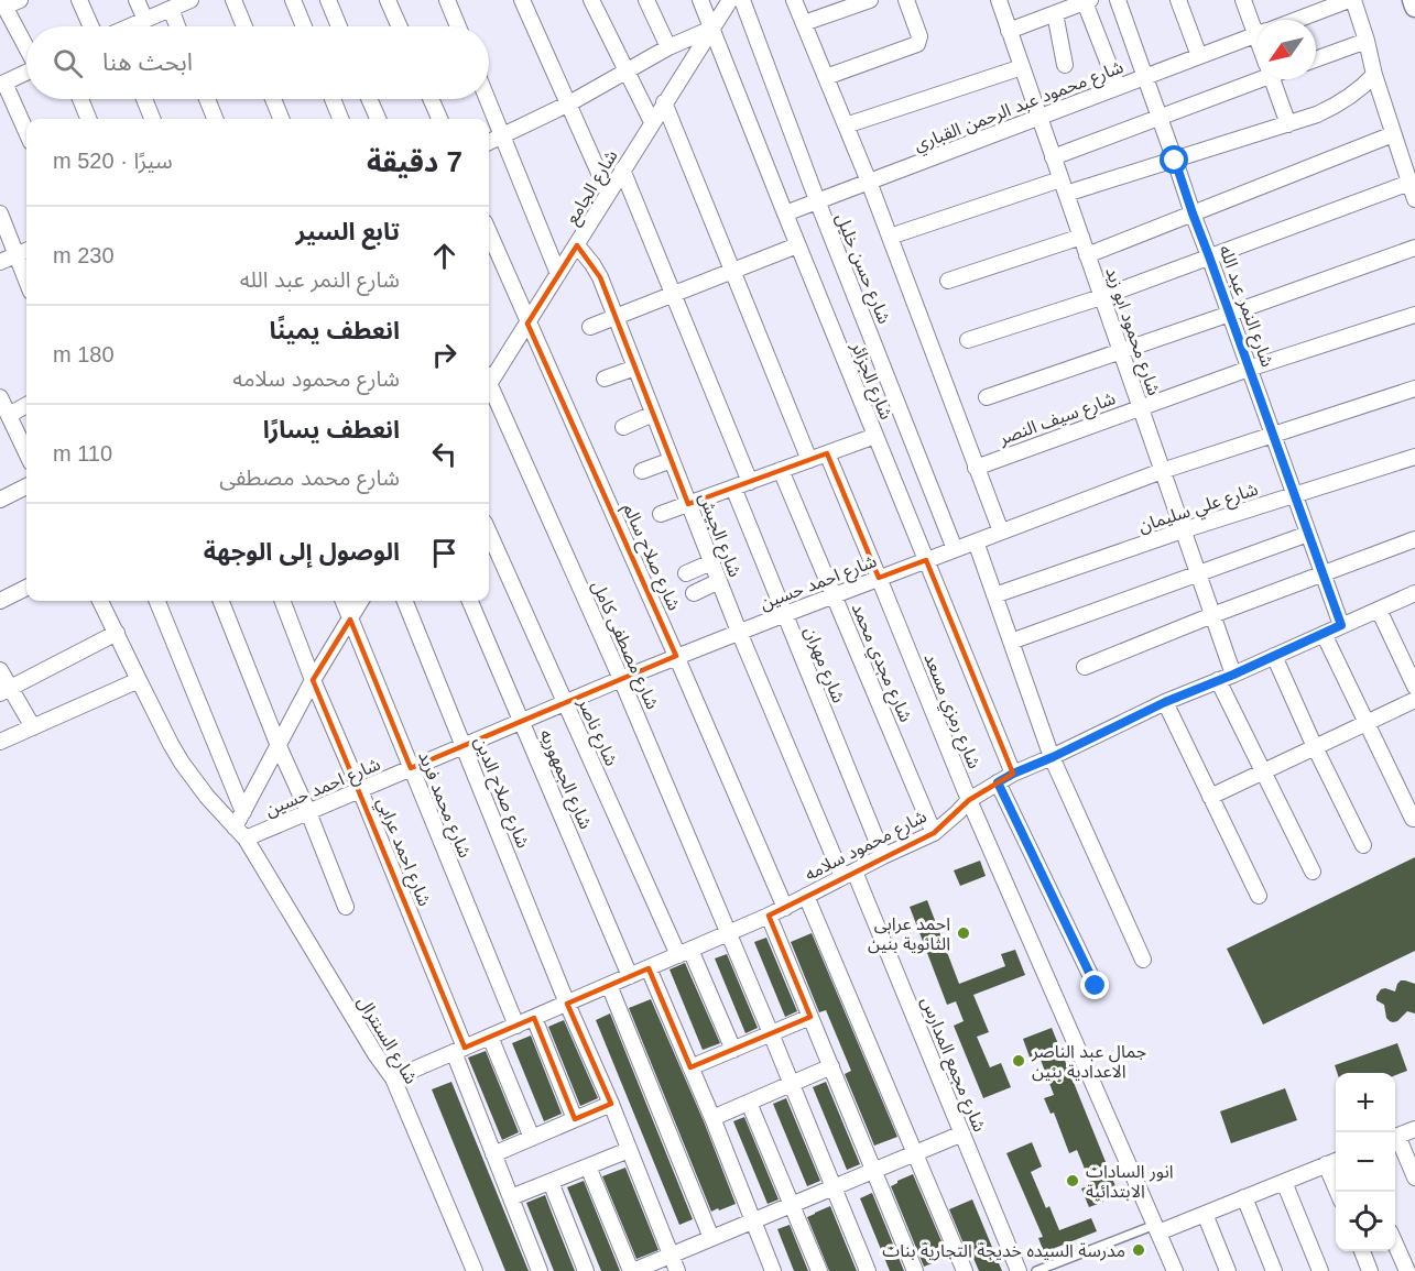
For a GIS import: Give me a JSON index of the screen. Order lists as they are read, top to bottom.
{
  "streets": {
    "street": [
      "شارع محمود عبد الرحمن القباري",
      "شارع الجامع",
      "شارع حسن خليل",
      "شارع النمر عبد الله",
      "شارع محمود ابو زيد",
      "شارع الجزائر",
      "شارع سيف النصر",
      "شارع علي سليمان",
      "شارع الجيش",
      "شارع صلاح سالم",
      "شارع احمد حسين",
      "شارع مصطفى كامل",
      "شارع مجدي محمد",
      "شارع مهران",
      "شارع رمزي مسعد",
      "شارع ناصر",
      "شارع الجمهوريه",
      "شارع صلاح الدين",
      "شارع محمد فريد",
      "شارع محمود سلامه",
      "شارع احمد عرابي",
      "شارع السنترال",
      "شارع مجمع المدارس"
    ]
  },
  "crossings": [
    ["شارع محمود عبد الرحمن القباري", "شارع حسن خليل"],
    ["شارع محمود عبد الرحمن القباري", "شارع النمر عبد الله"],
    ["شارع محمود عبد الرحمن القباري", "شارع محمود ابو زيد"],
    ["شارع محمود عبد الرحمن القباري", "شارع الجزائر"],
    ["شارع الجامع", "شارع الجزائر"],
    ["شارع الجامع", "شارع الجيش"],
    ["شارع الجامع", "شارع صلاح سالم"],
    ["شارع حسن خليل", "شارع احمد حسين"],
    ["شارع النمر عبد الله", "شارع سيف النصر"],
    ["شارع النمر عبد الله", "شارع علي سليمان"],
    ["شارع النمر عبد الله", "شارع احمد حسين"],
    ["شارع النمر عبد الله", "شارع محمود سلامه"],
    ["شارع محمود ابو زيد", "شارع سيف النصر"],
    ["شارع محمود ابو زيد", "شارع علي سليمان"],
    ["شارع محمود ابو زيد", "شارع احمد حسين"],
    ["شارع محمود ابو زيد", "شارع محمود سلامه"],
    ["شارع الجزائر", "شارع احمد حسين"],
    ["شارع الجزائر", "شارع محمود سلامه"],
    ["شارع الجيش", "شارع احمد حسين"],
    ["شارع الجيش", "شارع محمود سلامه"],
    ["شارع الجيش", "شارع مجمع المدارس"],
    ["شارع صلاح سالم", "شارع احمد حسين"],
    ["شارع صلاح سالم", "شارع محمود سلامه"],
    ["شارع احمد حسين", "شارع مصطفى كامل"],
    ["شارع احمد حسين", "شارع مجدي محمد"],
    ["شارع احمد حسين", "شارع مهران"],
    ["شارع احمد حسين", "شارع رمزي مسعد"],
    ["شارع احمد حسين", "شارع ناصر"],
    ["شارع احمد حسين", "شارع الجمهوريه"],
    ["شارع احمد حسين", "شارع صلاح الدين"],
    ["شارع احمد حسين", "شارع محمد فريد"],
    ["شارع احمد حسين", "شارع احمد عرابي"],
    ["شارع احمد حسين", "شارع السنترال"],
    ["شارع مصطفى كامل", "شارع محمود سلامه"],
    ["شارع مجدي محمد", "شارع محمود سلامه"],
    ["شارع مهران", "شارع محمود سلامه"],
    ["شارع رمزي مسعد", "شارع محمود سلامه"],
    ["شارع ناصر", "شارع محمود سلامه"],
    ["شارع الجمهوريه", "شارع محمود سلامه"],
    ["شارع صلاح الدين", "شارع محمود سلامه"],
    ["شارع محمد فريد", "شارع محمود سلامه"],
    ["شارع محمود سلامه", "شارع احمد عرابي"],
    ["شارع محمود سلامه", "شارع السنترال"],
    ["شارع محمود سلامه", "شارع مجمع المدارس"]
  ],
  "places": [
    "احمد عرابى الثانوية بنين",
    "جمال عبد الناصر الاعدادية بنين",
    "انور السادات الابتدائية",
    "مدرسة السيده خديجة التجارية بنات"
  ],
  "north": "bottom left",
  "page": {
    "search": "ابحث هنا",
    "heading": ["7 دقيقة", "سيرًا · 520 m"],
    "list": [
      ["تابع السير", "شارع النمر عبد الله", "230 m"],
      ["انعطف يمينًا", "شارع محمود سلامه", "180 m"],
      ["انعطف يسارًا", "شارع محمد مصطفى", "110 m"],
      "الوصول إلى الوجهة"
    ],
    "map_buttons": ["+", "−"]
  }
}
